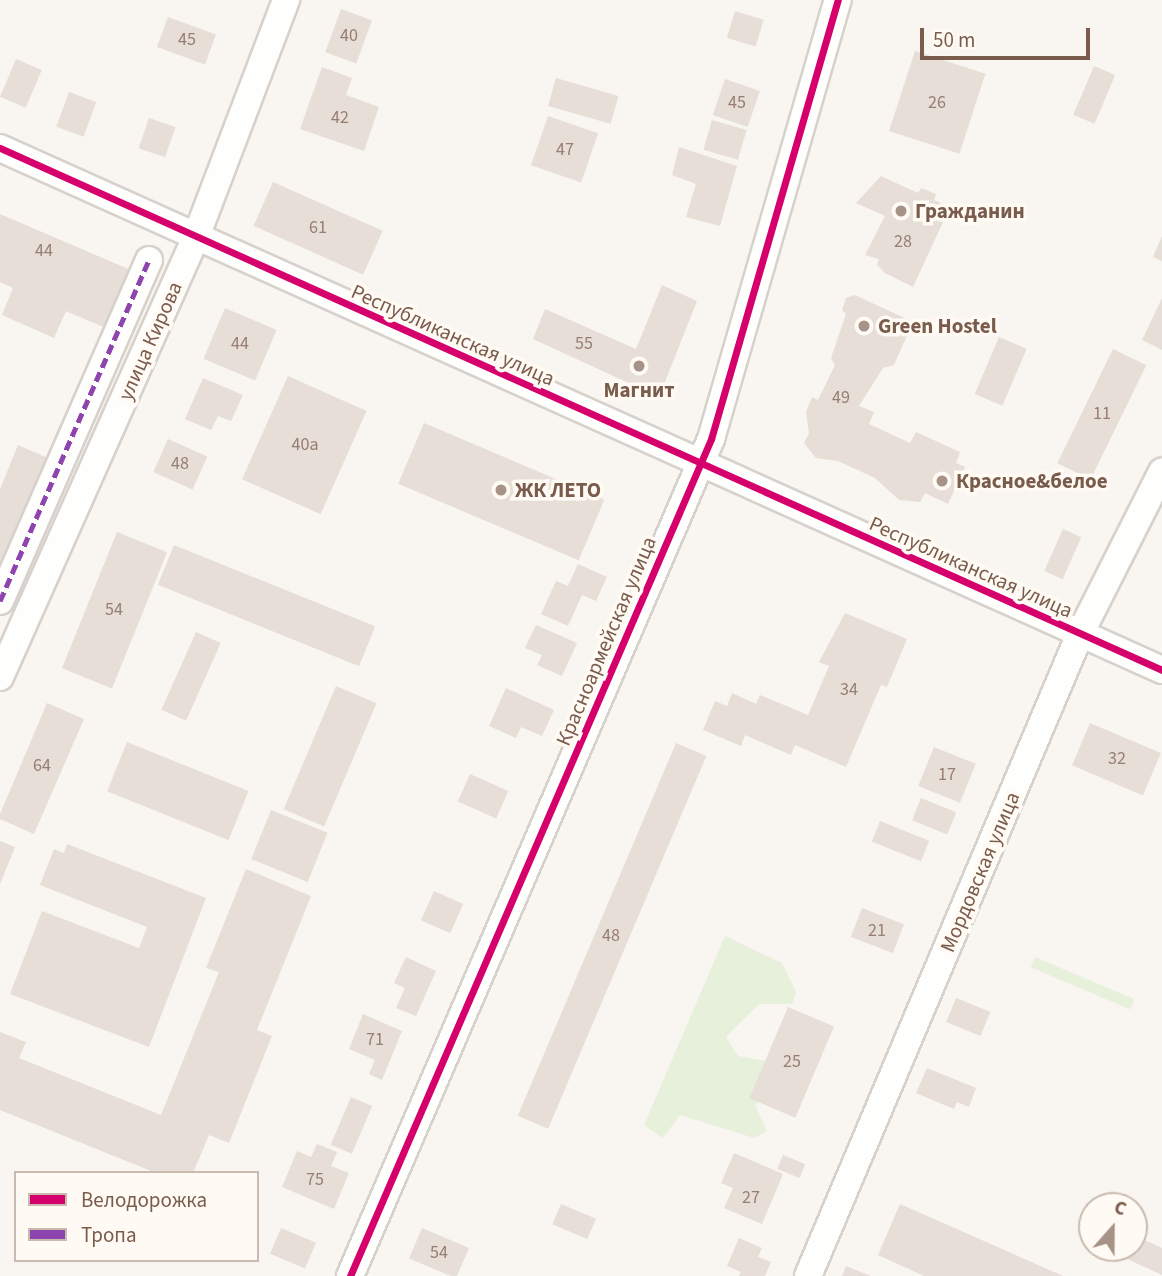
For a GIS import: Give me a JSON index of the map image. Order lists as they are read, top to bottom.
{
  "streets": {
    "street": [
      "Республиканская улица",
      "улица Кирова",
      "Красноармейская улица",
      "Мордовская улица"
    ]
  },
  "crossings": [
    ["Республиканская улица", "улица Кирова"],
    ["Республиканская улица", "Красноармейская улица"],
    ["Республиканская улица", "Мордовская улица"]
  ],
  "places": [
    "Гражданин",
    "Green Hostel",
    "Магнит",
    "Красное&белое",
    "ЖК ЛЕТО"
  ],
  "house_numbers": [
    "40",
    "45",
    "45",
    "26",
    "42",
    "47",
    "61",
    "28",
    "44",
    "44",
    "55",
    "49",
    "11",
    "40а",
    "48",
    "54",
    "34",
    "32",
    "64",
    "17",
    "21",
    "48",
    "71",
    "25",
    "75",
    "27",
    "54"
  ],
  "legend": ["Велодорожка", "Тропа"],
  "scale_bar": "50 m",
  "north": "top"
}
